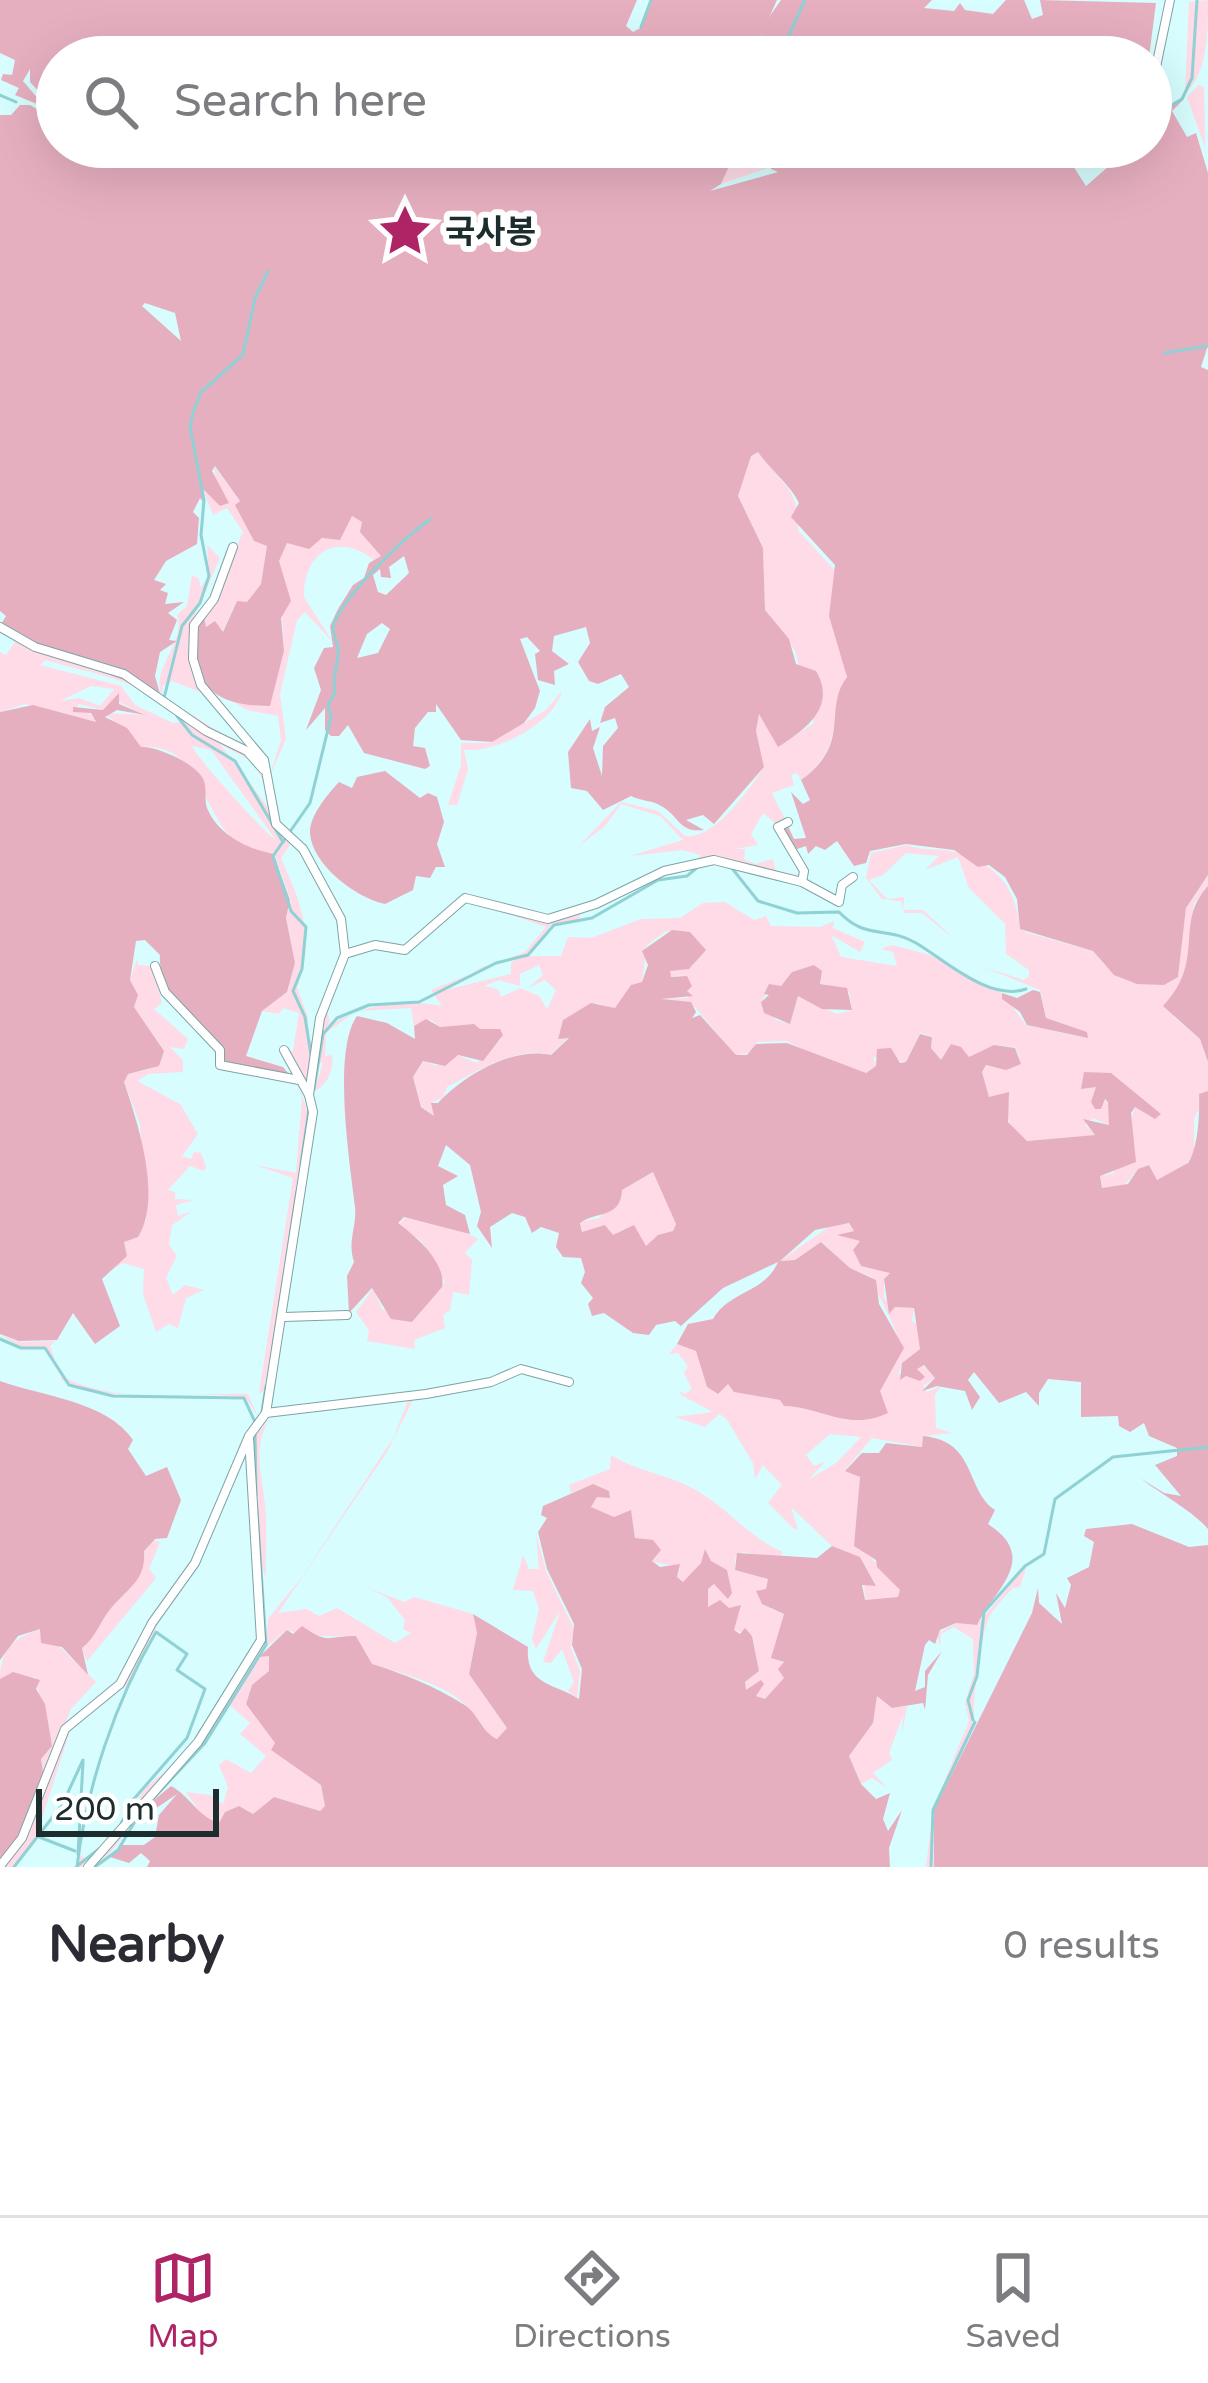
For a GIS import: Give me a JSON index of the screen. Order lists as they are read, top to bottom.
{
  "places": {
    "place": ["국사봉"]
  },
  "scale_bar": "200 m",
  "page": {
    "search": "Search here",
    "scale": "200 m",
    "heading": ["Nearby", "0 results"],
    "nav": ["Map", "Directions", "Saved"]
  }
}
